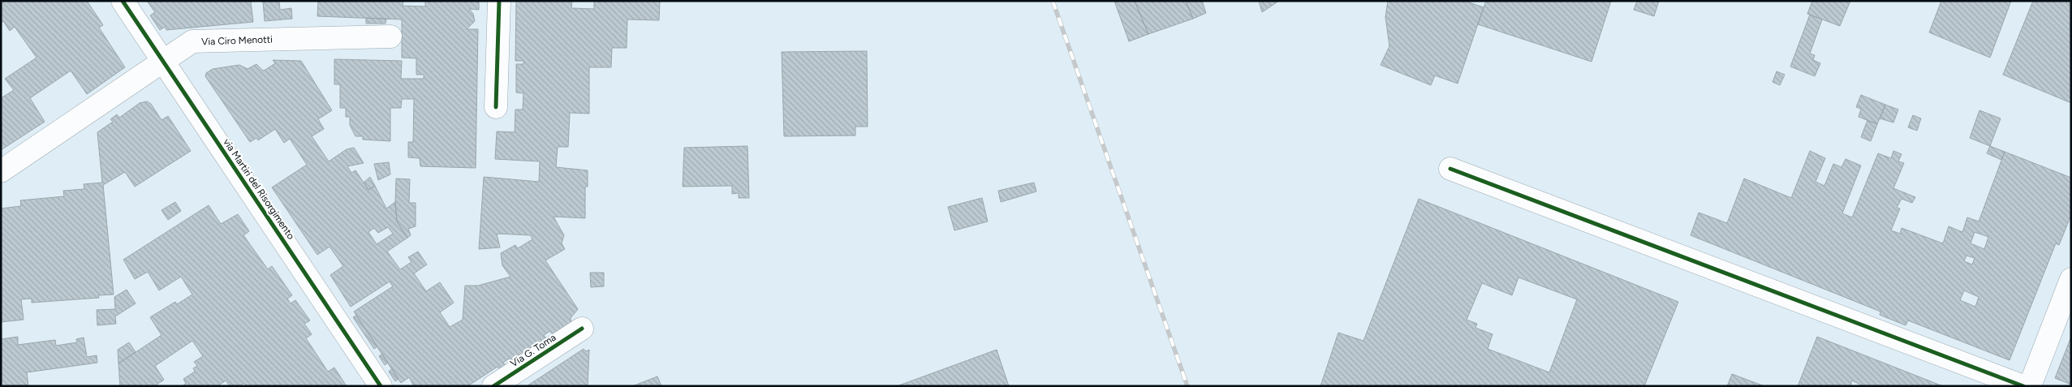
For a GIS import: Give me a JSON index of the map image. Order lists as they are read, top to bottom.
{
  "streets": {
    "street": ["Via Ciro Menotti", "via Martiri del Risorgimento", "Via G. Toma"]
  },
  "crossings": [
    ["Via Ciro Menotti", "via Martiri del Risorgimento"]
  ]
}
